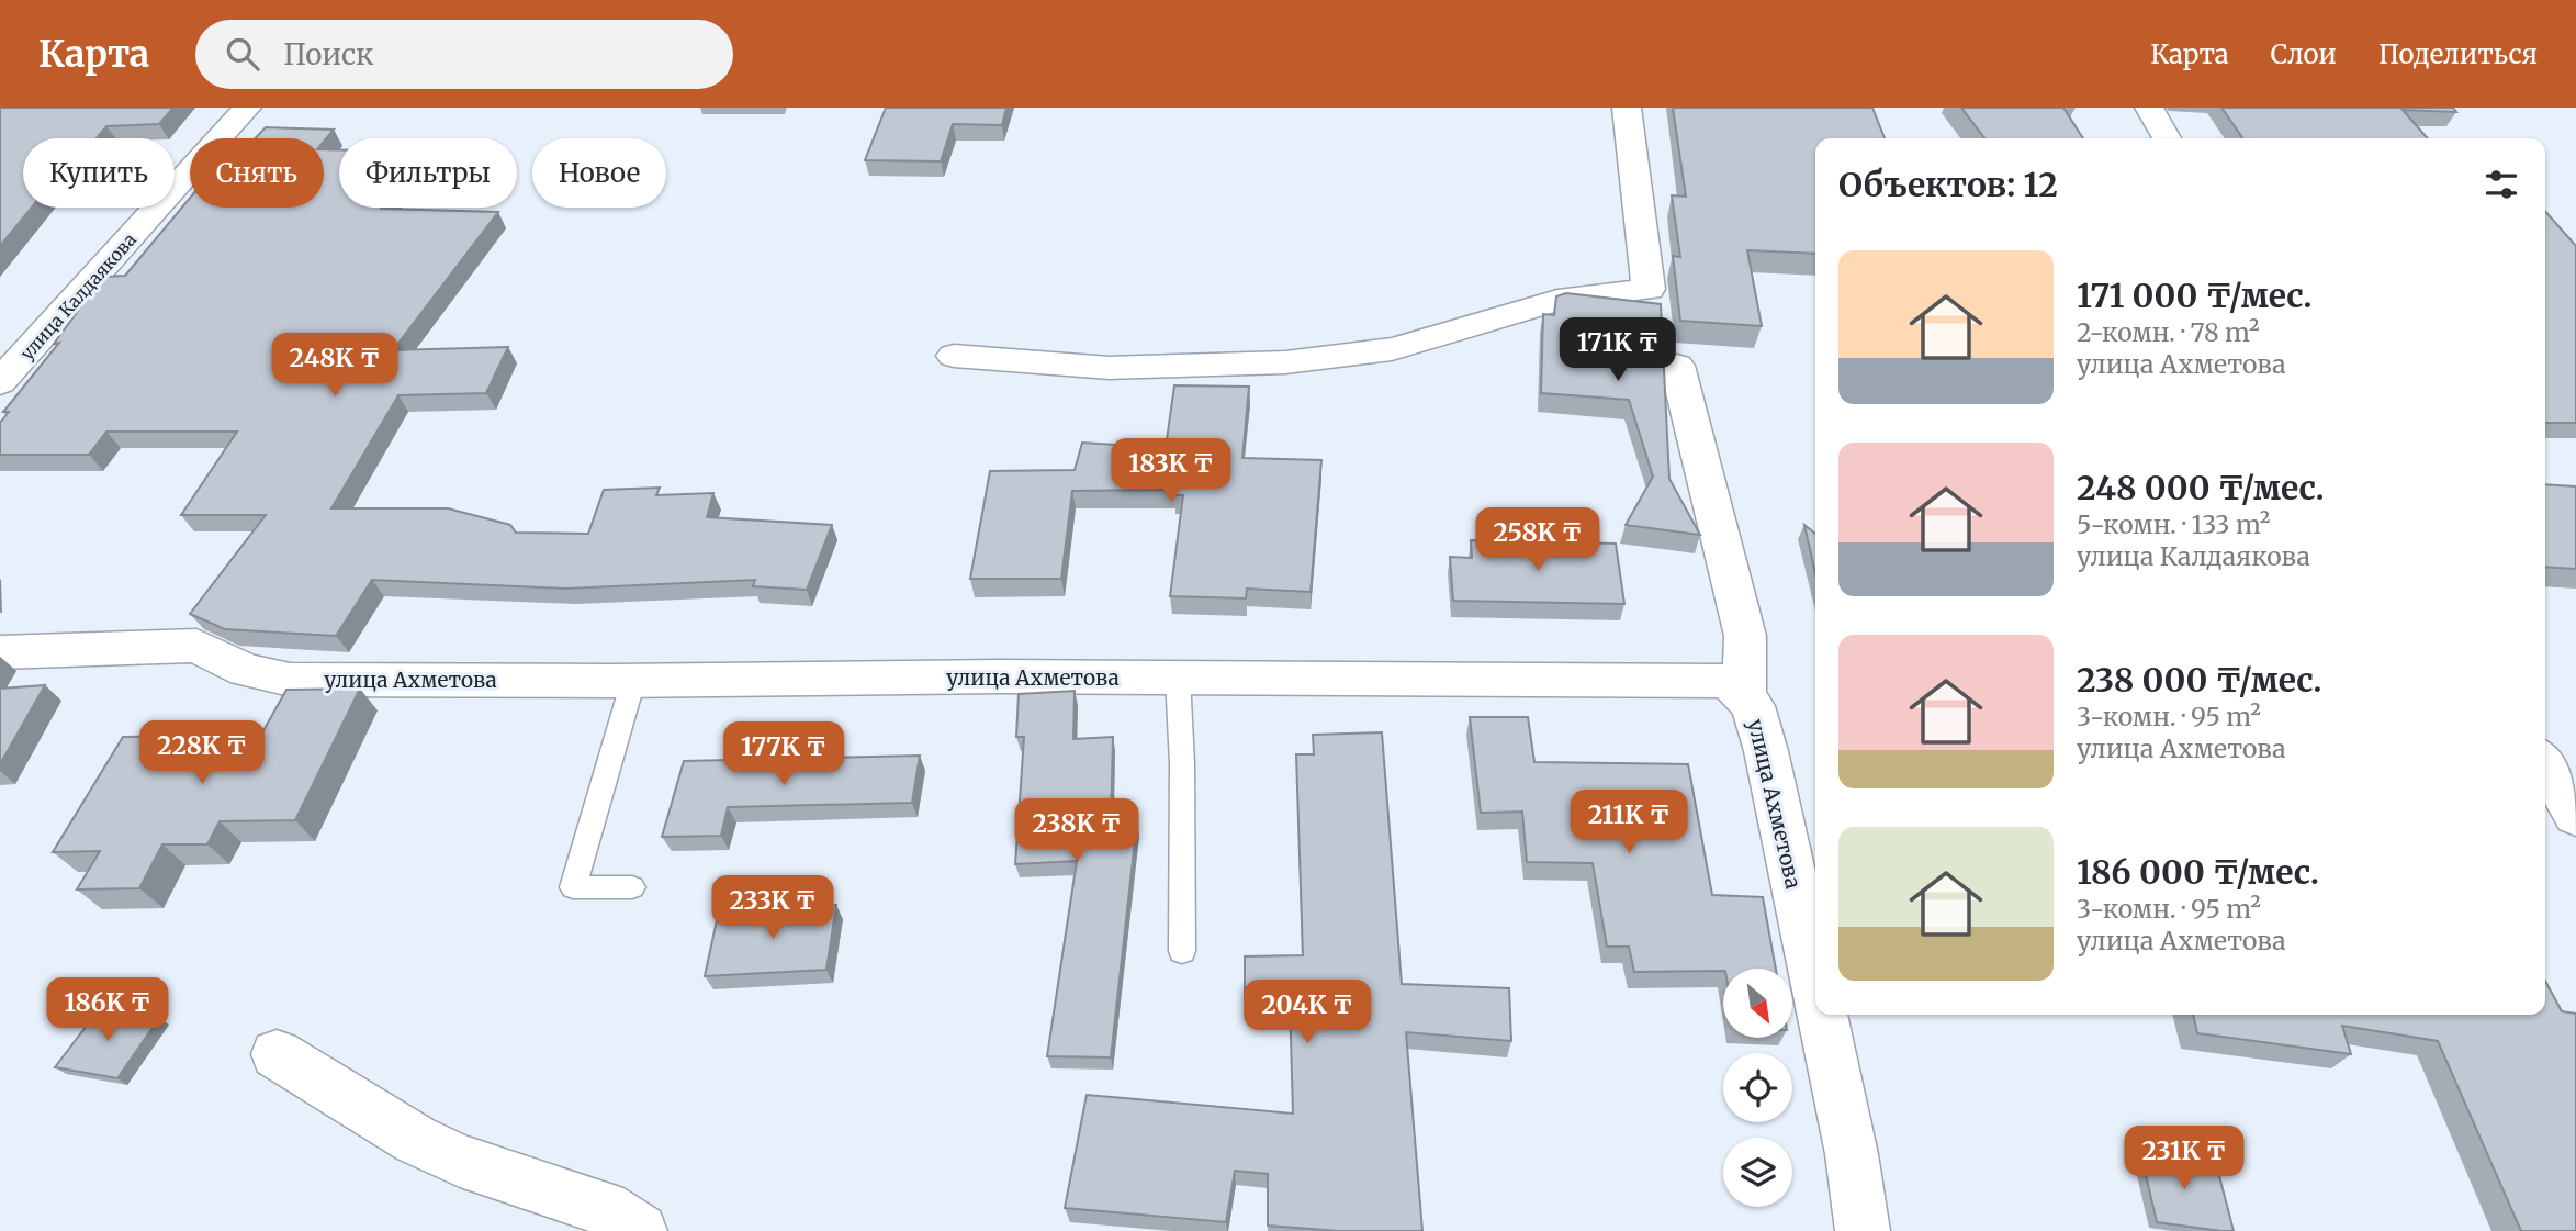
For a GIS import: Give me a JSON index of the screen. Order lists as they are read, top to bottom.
{
  "streets": {
    "street": ["улица Калдаякова", "улица Ахметова"]
  },
  "north": "bottom right",
  "page": {
    "header": "Карта",
    "search": "Поиск",
    "nav": ["Карта", "Слои", "Поделиться"],
    "chip": [
      "Купить",
      "Снять",
      "Фильтры",
      "Новое"
    ],
    "heading": "Объектов: 12",
    "list": [
      {
        "name": "171 000 ₸/мес.",
        "note": "2-комн. · 78 m² · улица Ахметова"
      },
      {
        "name": "248 000 ₸/мес.",
        "note": "5-комн. · 133 m² · улица Калдаякова"
      },
      {
        "name": "238 000 ₸/мес.",
        "note": "3-комн. · 95 m² · улица Ахметова"
      },
      {
        "name": "186 000 ₸/мес.",
        "note": "3-комн. · 95 m² · улица Ахметова"
      }
    ],
    "price": [
      "171K ₸",
      "248K ₸",
      "183K ₸",
      "258K ₸",
      "228K ₸",
      "177K ₸",
      "211K ₸",
      "238K ₸",
      "233K ₸",
      "186K ₸",
      "204K ₸",
      "231K ₸"
    ]
  }
}
